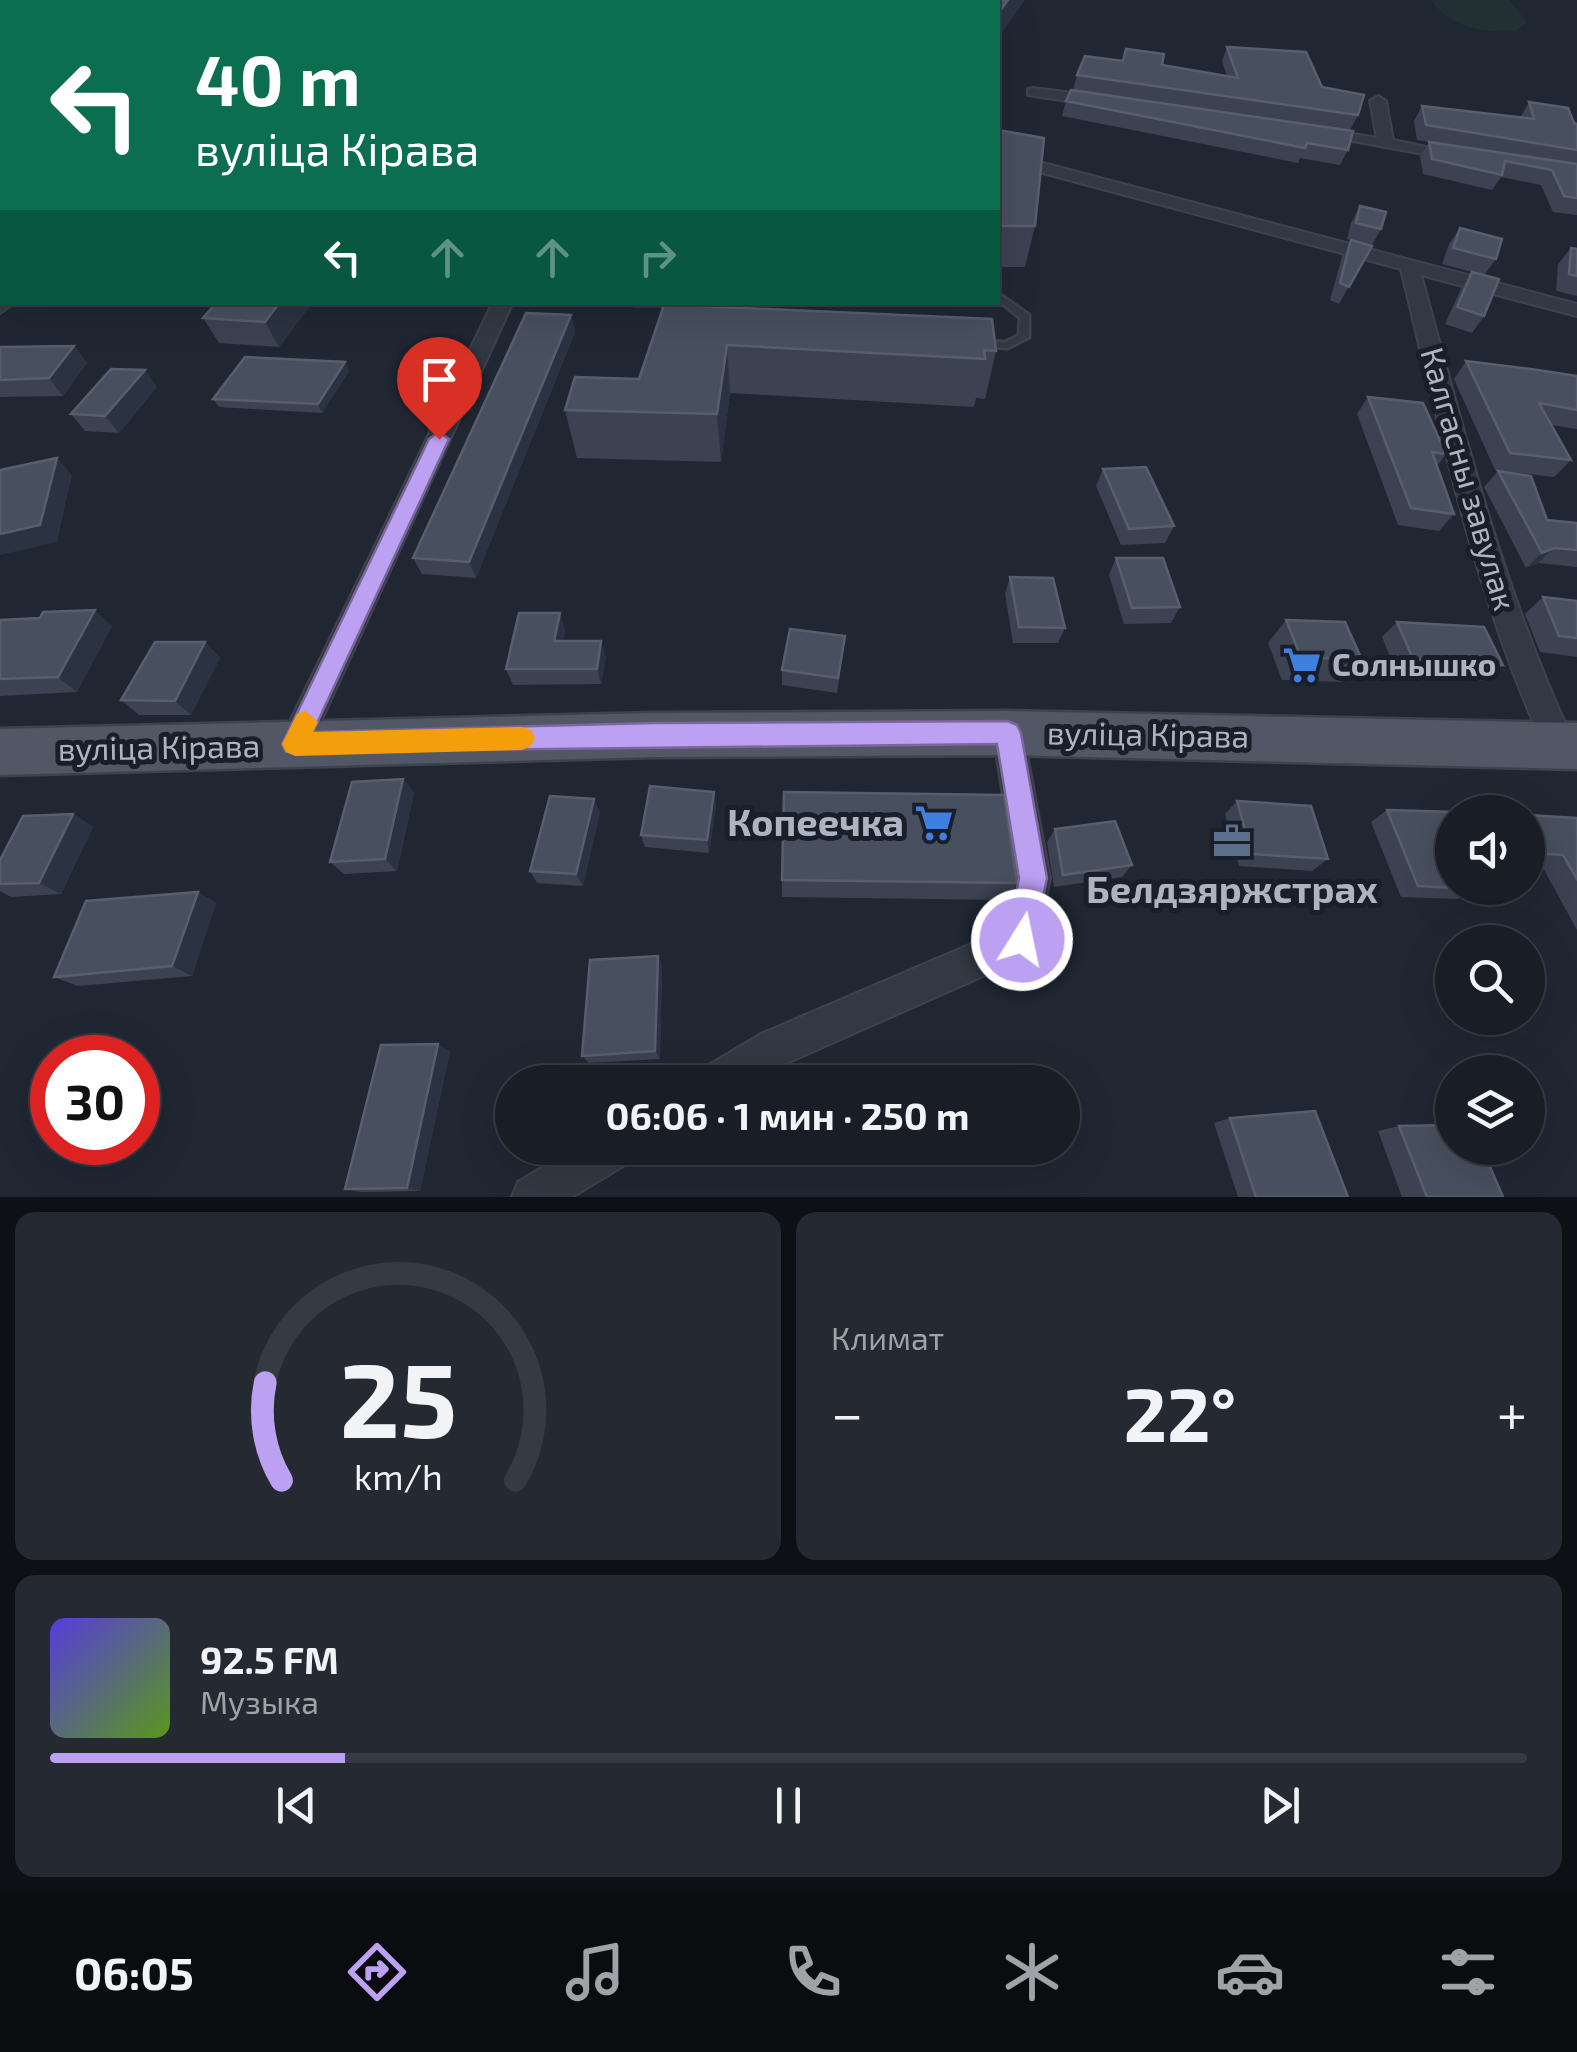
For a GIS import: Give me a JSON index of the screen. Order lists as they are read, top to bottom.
{
  "streets": {
    "main road": ["вуліца Кірава"],
    "street": ["Калгасны завулак"]
  },
  "crossings": [
    ["Калгасны завулак", "вуліца Кірава"]
  ],
  "places": {
    "supermarket": ["Солнышко", "Копеечка"],
    "office": ["Белдзяржстрах"]
  },
  "page": {
    "turn": ["40 m", "вуліца Кірава"],
    "limit": "30",
    "trip": "06:06 · 1 мин · 250 m",
    "tile": "Климат",
    "heat": ["−", "22°", "+"],
    "song": ["92.5 FM", "Музыка"],
    "tabs": "06:05",
    "gauge": ["25", "km/h"]
  }
}
